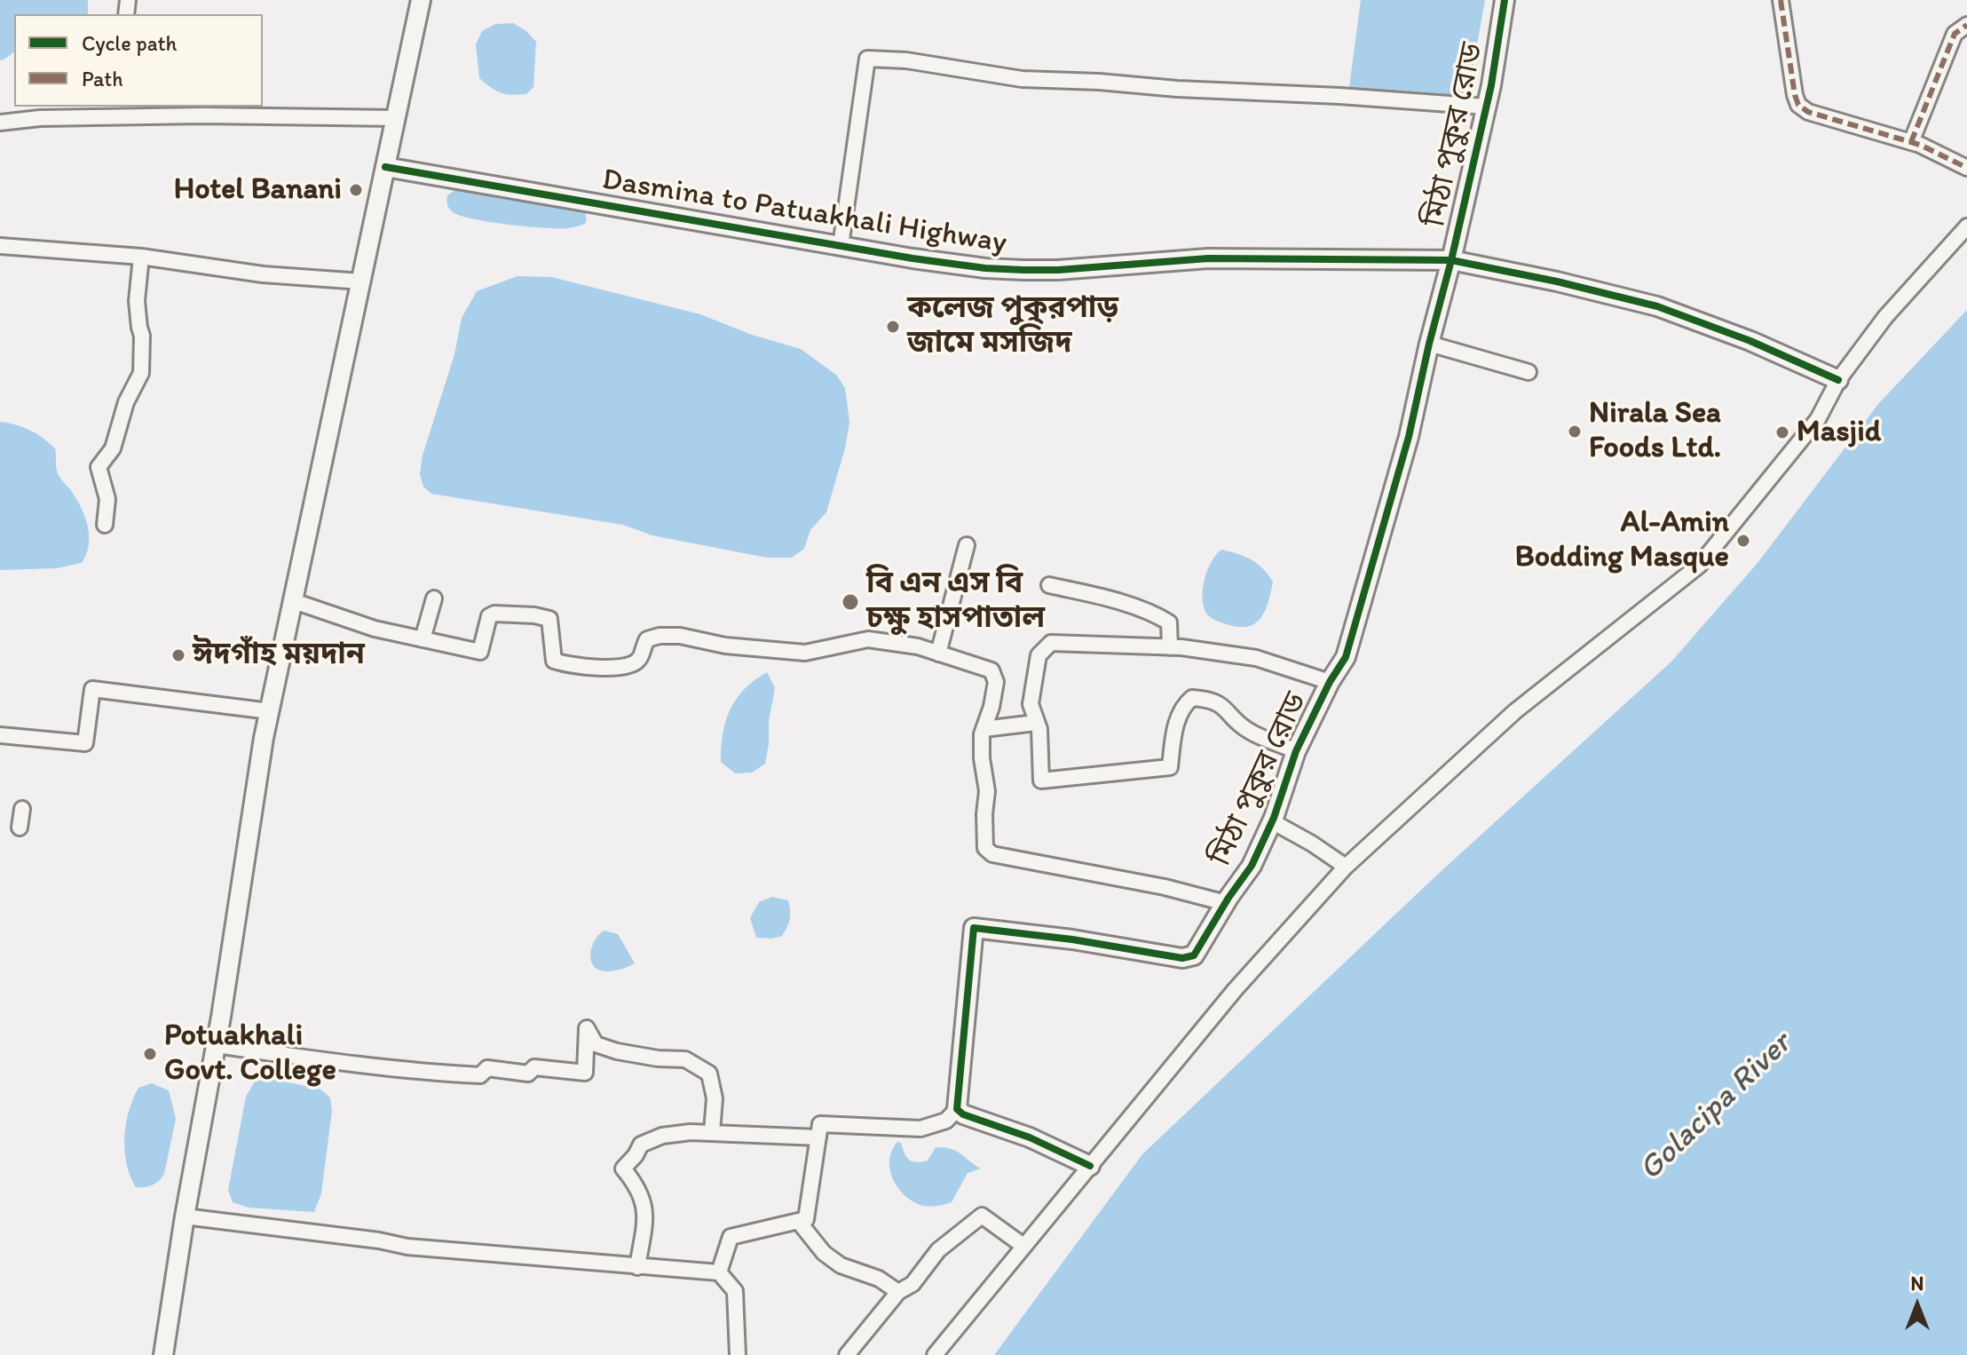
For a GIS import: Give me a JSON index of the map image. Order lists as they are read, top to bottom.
{
  "streets": {
    "street": ["মিঠা পুকুর রোড", "Dasmina to Patuakhali Highway"]
  },
  "crossings": [
    ["মিঠা পুকুর রোড", "Dasmina to Patuakhali Highway"]
  ],
  "water": ["Golacipa River"],
  "places": [
    "Hotel Banani",
    "কলেজ পুকুরপাড় জামে মসজিদ",
    "Nirala Sea Foods Ltd.",
    "Masjid",
    "Al-Amin Bodding Masque",
    "বি এন এস বি চক্ষু হাসপাতাল",
    "ঈদগাঁহ ময়দান",
    "Potuakhali Govt. College"
  ],
  "legend": ["Cycle path", "Path"],
  "north": "top"
}
